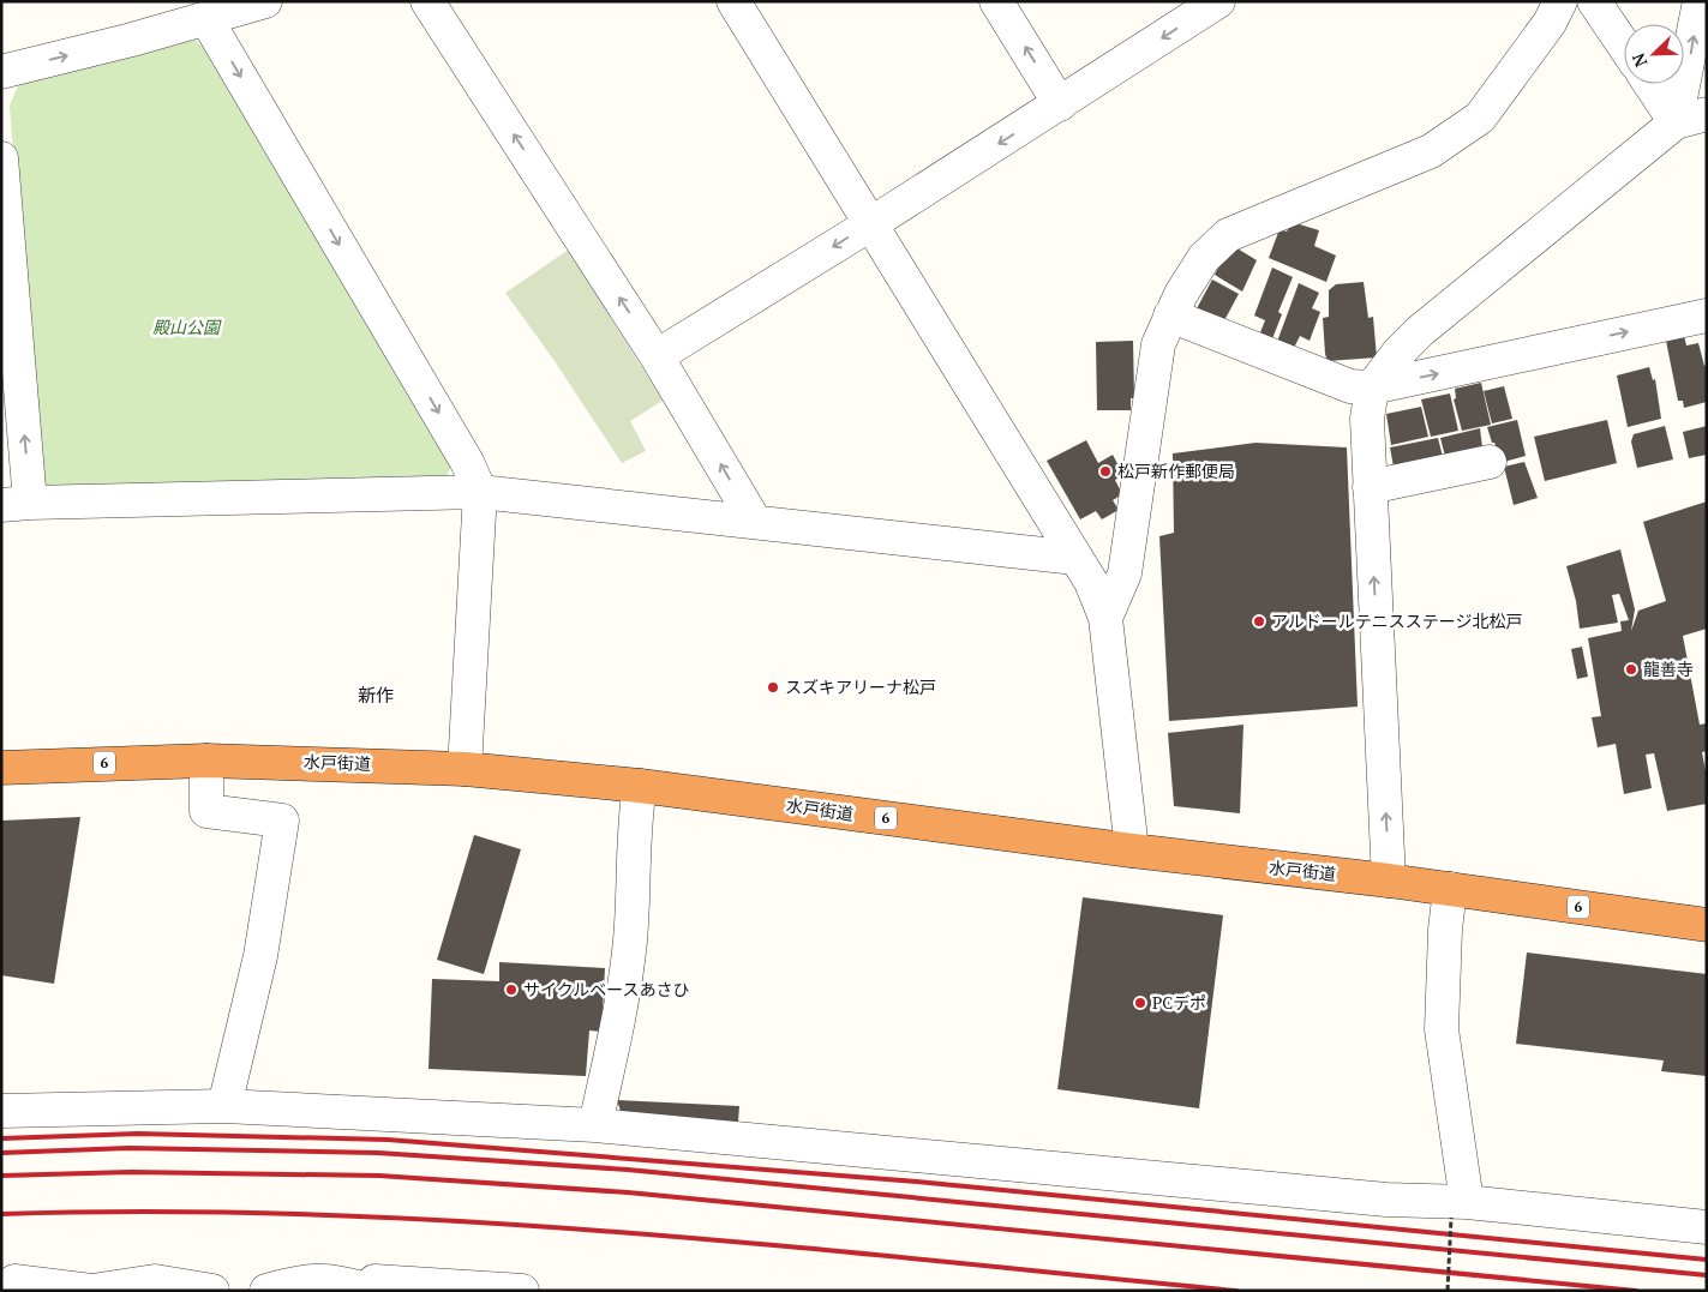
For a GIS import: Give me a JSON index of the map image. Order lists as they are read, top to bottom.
{
  "streets": {
    "highway": ["6", "水戸街道"]
  },
  "districts": ["新作"],
  "parks": ["殿山公園"],
  "places": [
    "松戸新作郵便局",
    "アルドールテニスステージ北松戸",
    "龍善寺",
    "スズキアリーナ松戸",
    "サイクルベースあさひ",
    "PCデポ"
  ],
  "north": "bottom left"
}
